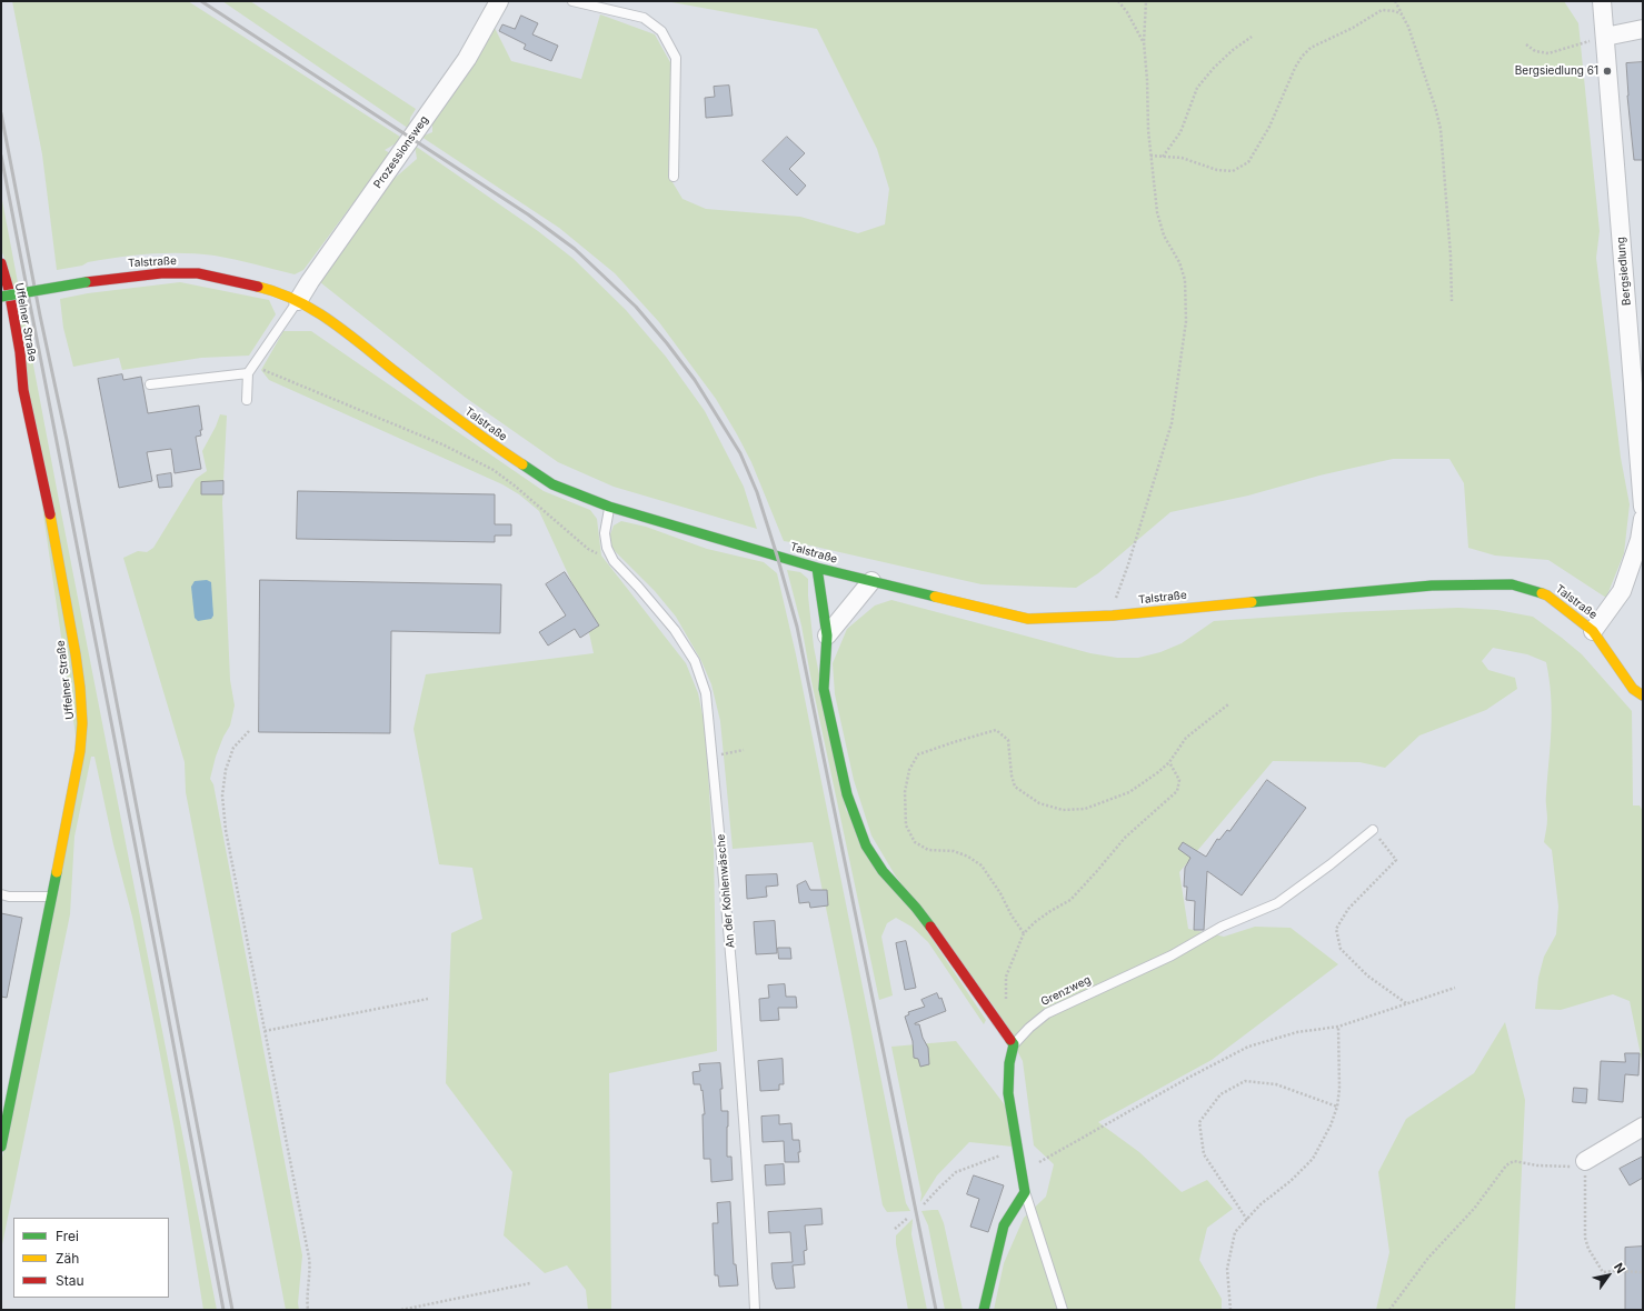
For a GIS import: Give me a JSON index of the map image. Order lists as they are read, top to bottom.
{
  "streets": {
    "street": [
      "Prozessionsweg",
      "Talstraße",
      "Bergsiedlung",
      "Uffelner Straße",
      "Grenzweg"
    ],
    "lane": ["An der Kohlenwäsche"]
  },
  "crossings": [
    ["Prozessionsweg", "Talstraße"],
    ["Talstraße", "An der Kohlenwäsche"]
  ],
  "places": ["Bergsiedlung 61"],
  "legend": ["Frei", "Zäh", "Stau"],
  "north": "top right"
}
